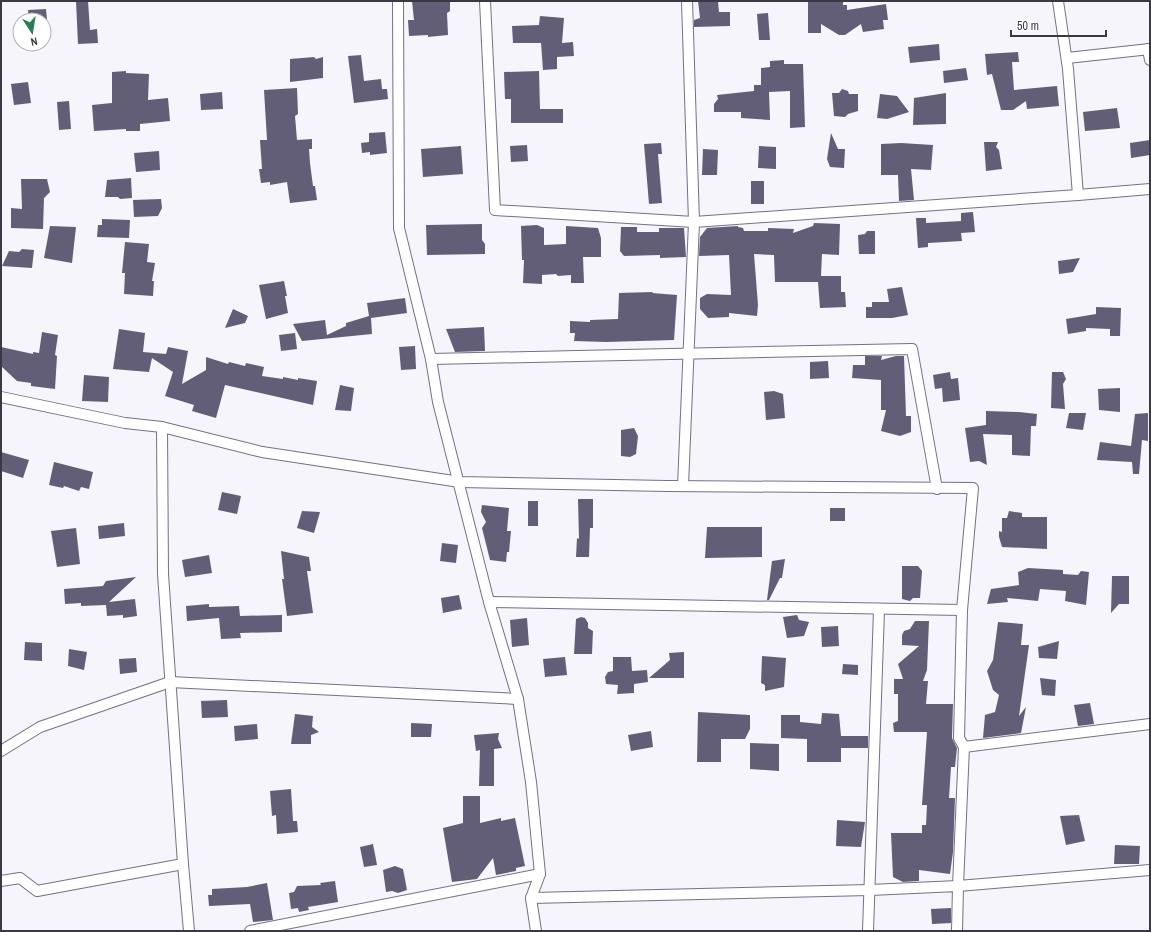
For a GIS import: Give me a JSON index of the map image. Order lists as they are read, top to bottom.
{
  "scale_bar": "50 m",
  "north": "bottom"
}
